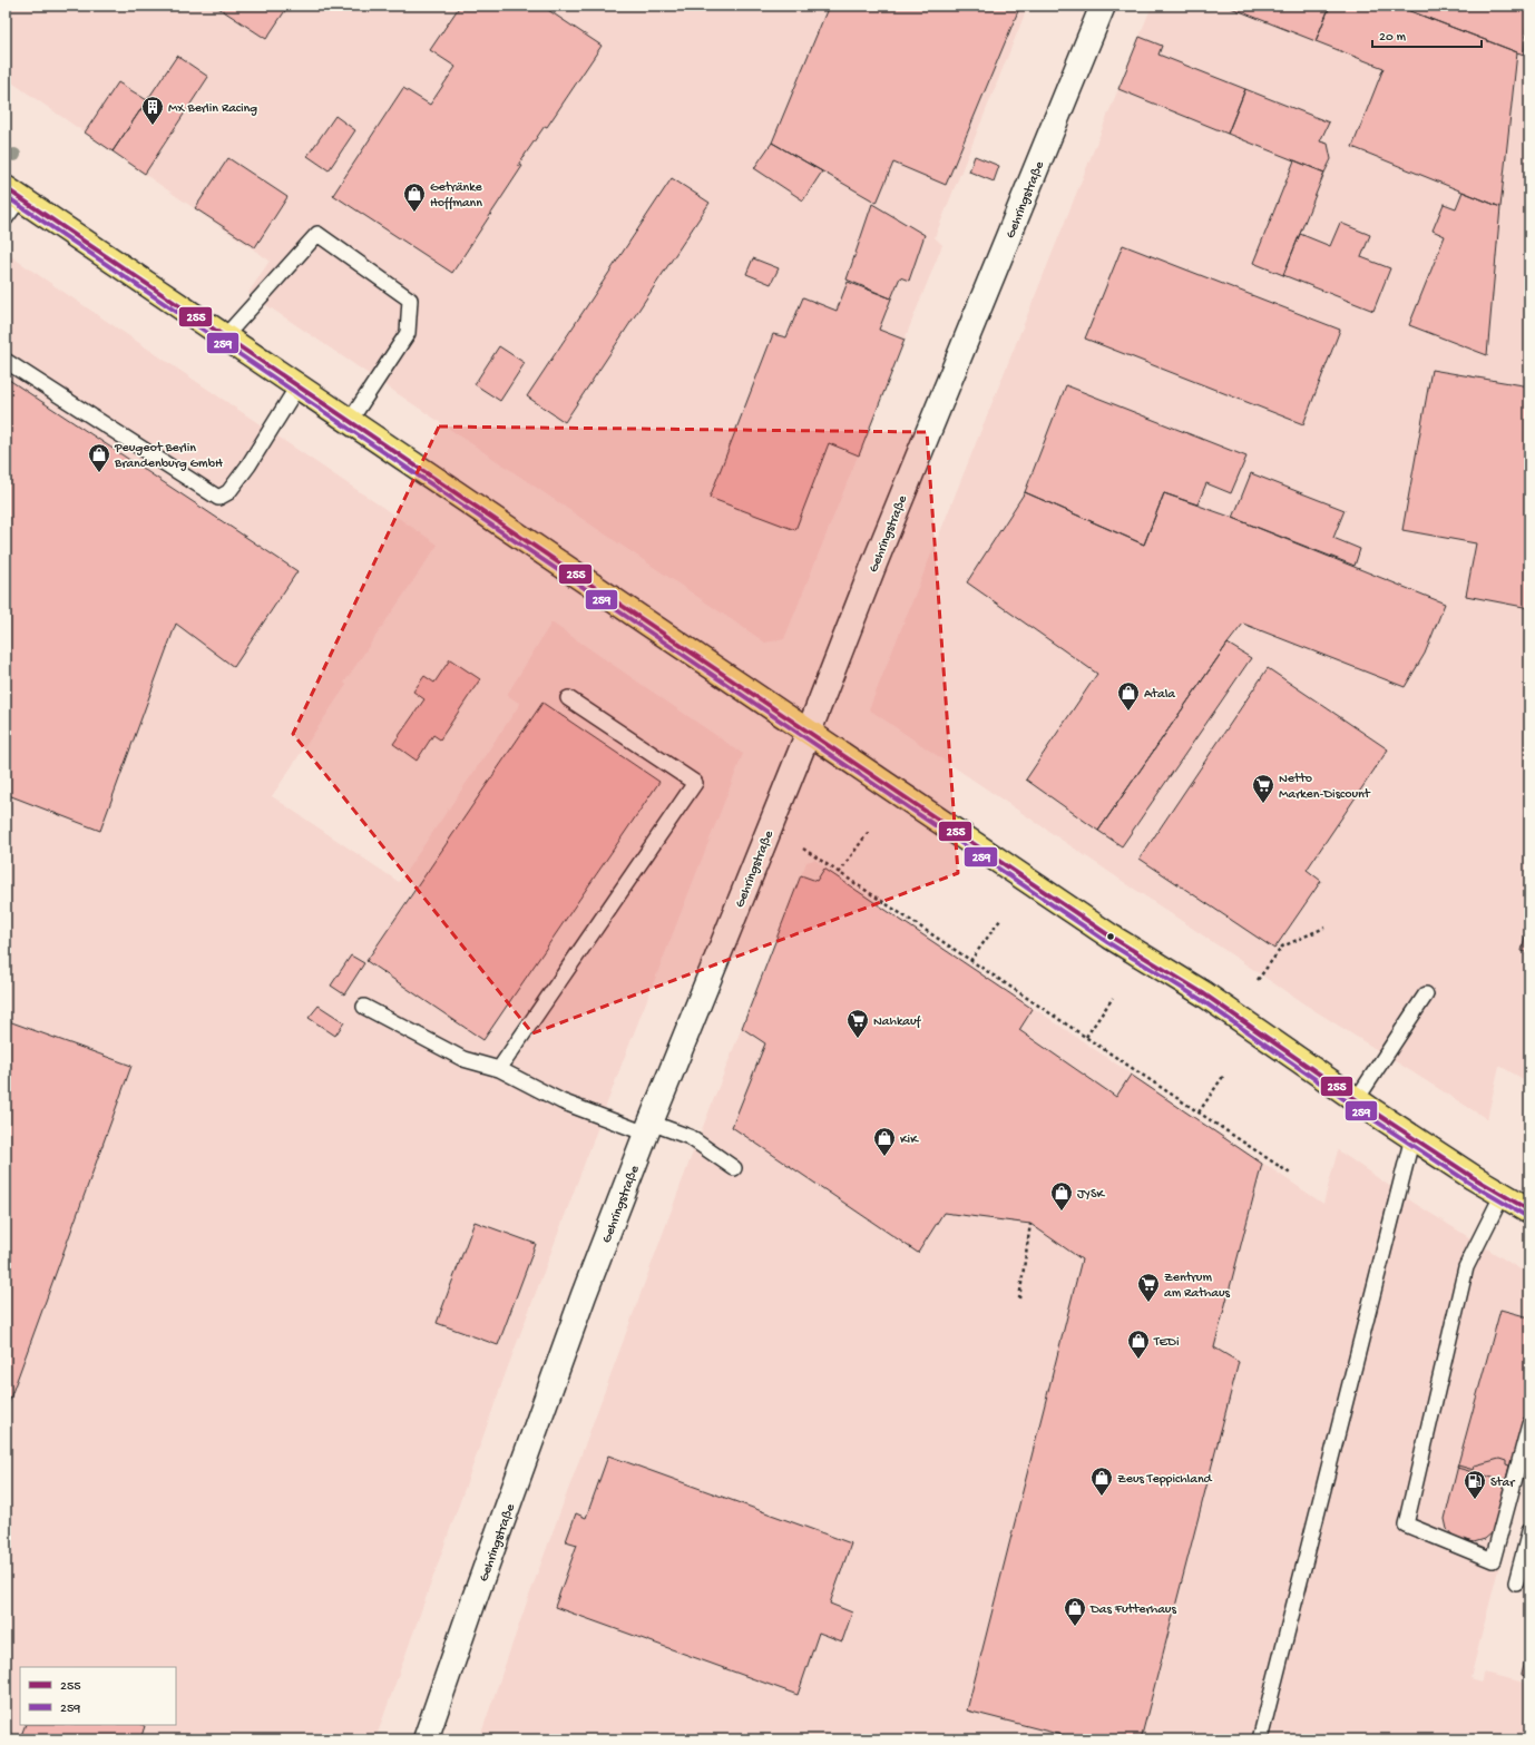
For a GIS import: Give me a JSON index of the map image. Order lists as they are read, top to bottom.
{
  "streets": {
    "street": ["Gehringstraße"]
  },
  "places": {
    "building": ["MX Berlin Racing"],
    "shop": [
      "Getränke Hoffmann",
      "Peugeot Berlin Brandenburg GmbH",
      "Atala",
      "KiK",
      "JYSK",
      "TEDi",
      "Zeus Teppichland",
      "Das Futterhaus"
    ],
    "supermarket": ["Netto Marken-Discount", "Nahkauf", "Zentrum am Rathaus"],
    "fuel station": ["Star"]
  },
  "lines": ["transit line 255", "transit line 259"],
  "legend": ["255", "259"],
  "scale_bar": "20 m"
}
